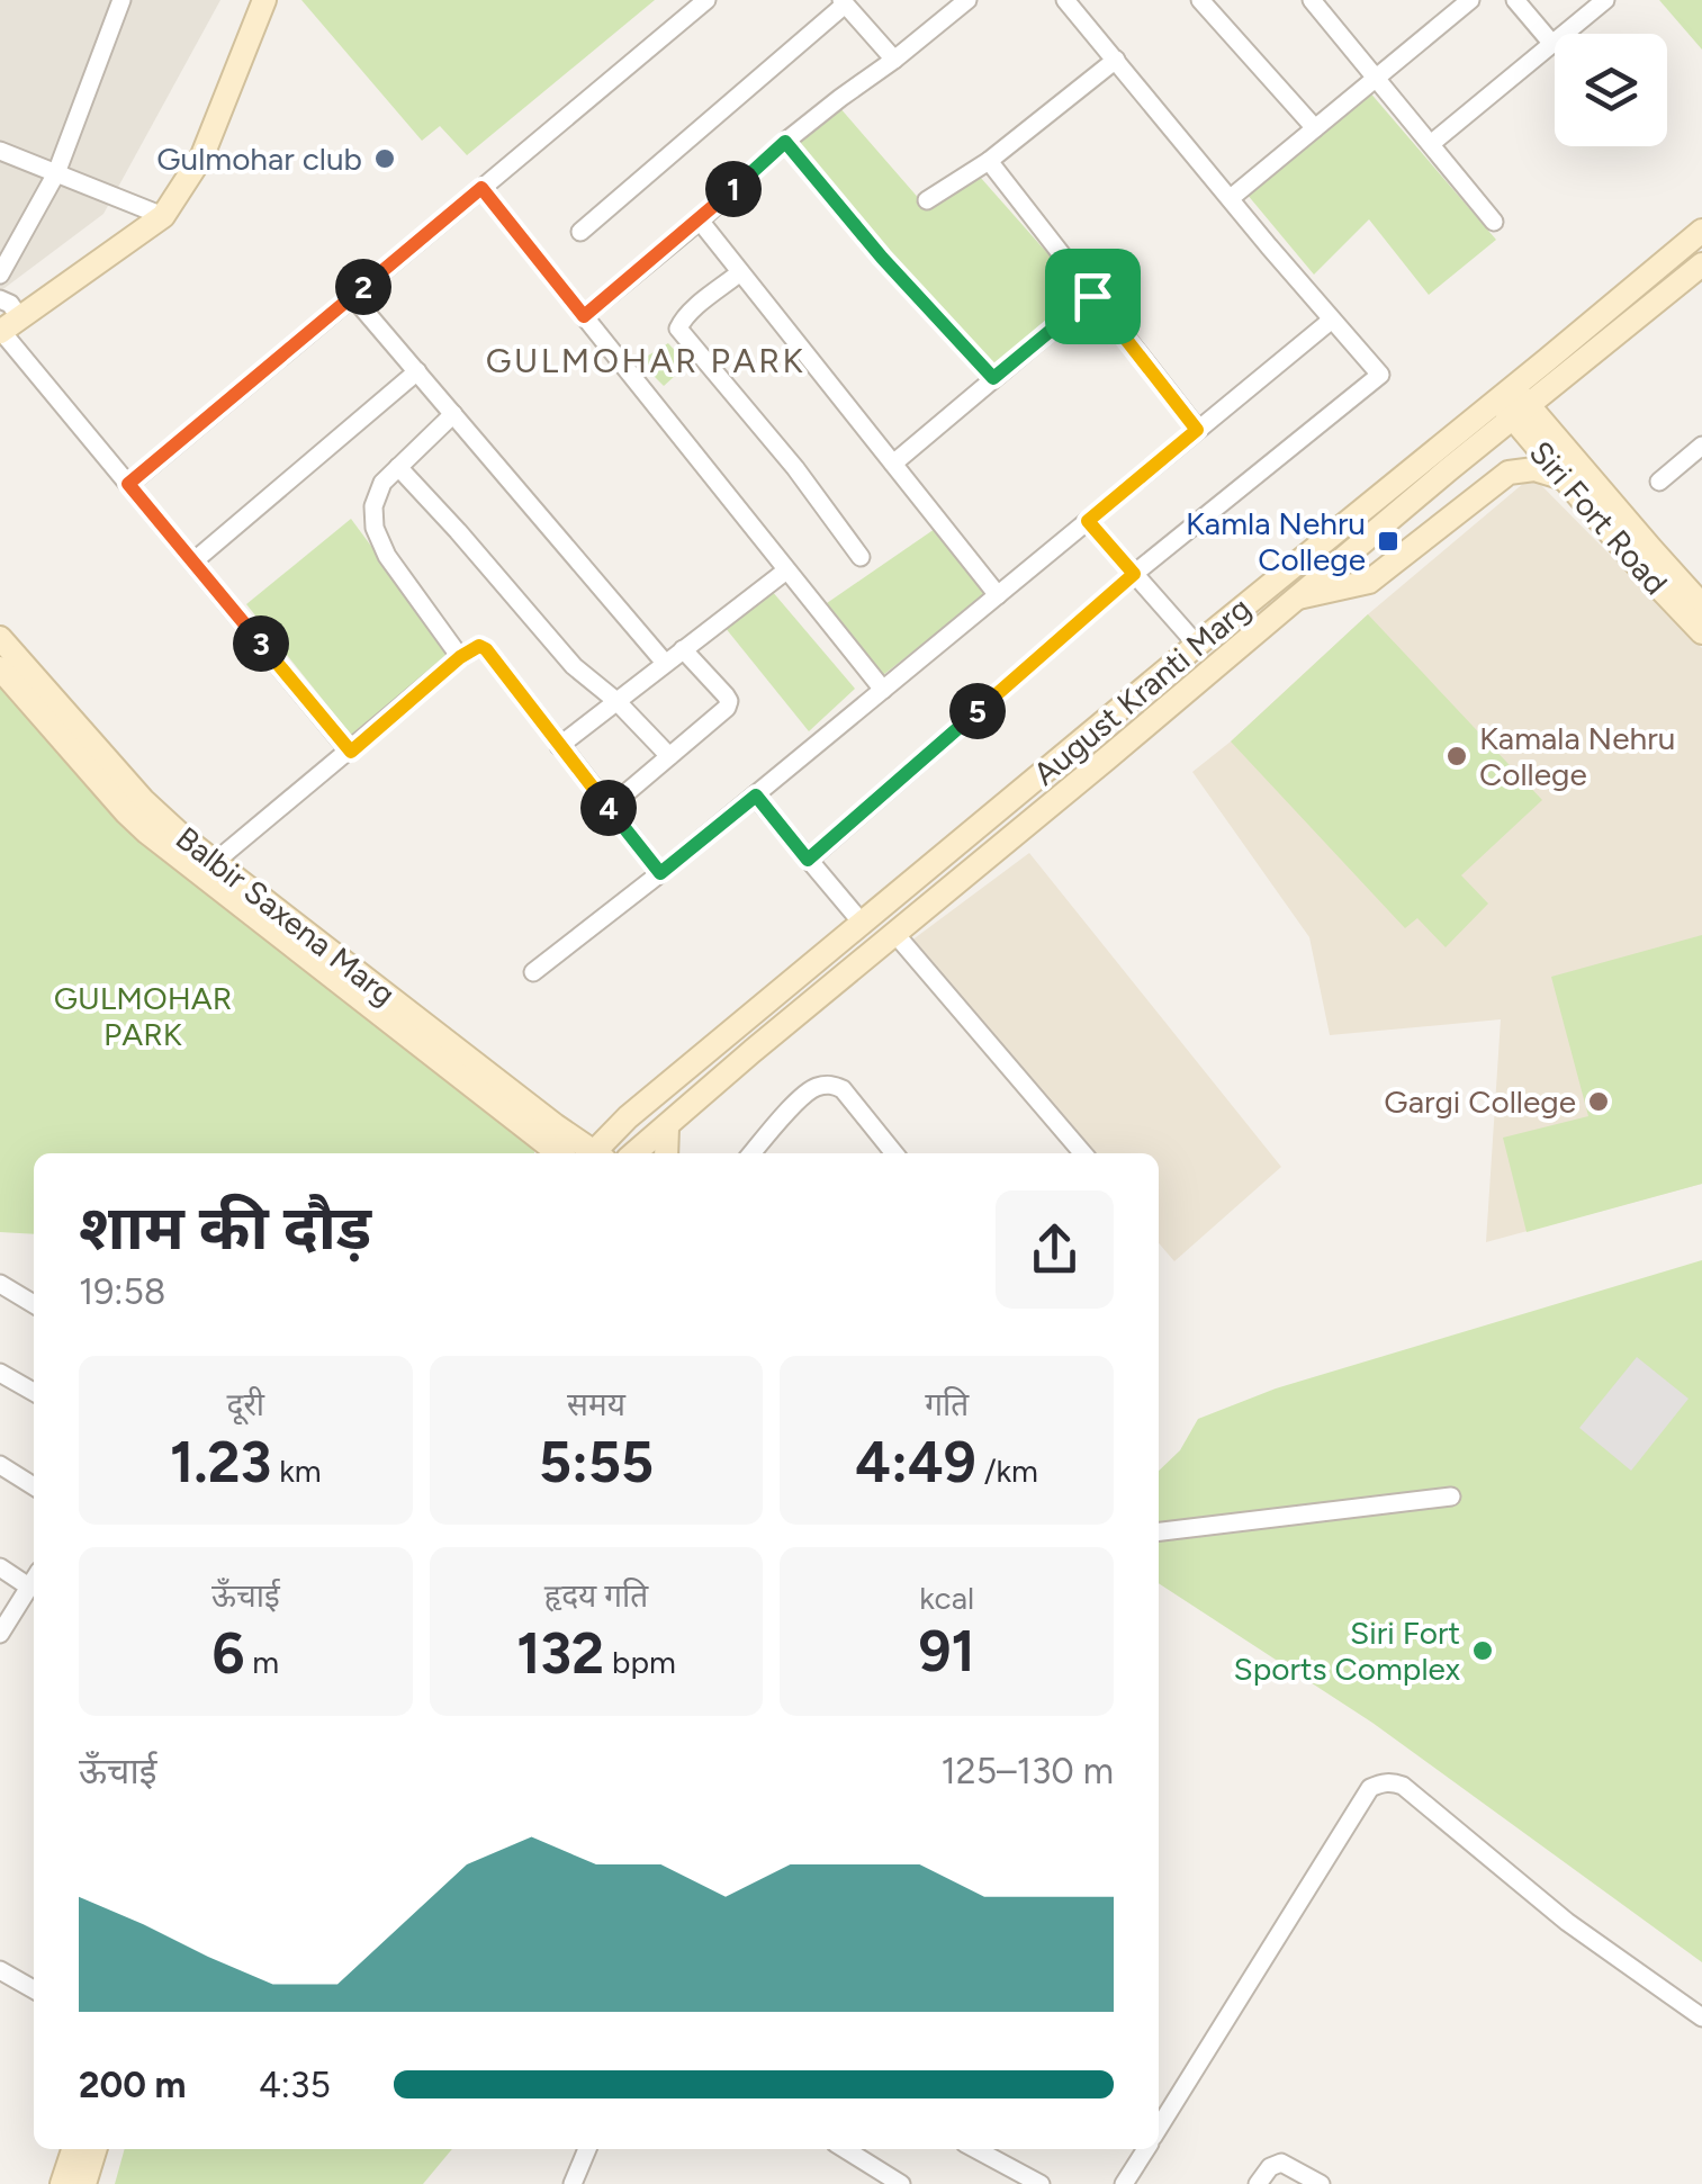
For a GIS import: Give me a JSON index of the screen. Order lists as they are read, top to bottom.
{
  "streets": {
    "main road": ["Siri Fort Road", "August Kranti Marg", "Balbir Saxena Marg"]
  },
  "crossings": [
    ["Siri Fort Road", "August Kranti Marg"]
  ],
  "districts": ["GULMOHAR PARK"],
  "parks": ["GULMOHAR PARK"],
  "places": {
    "other": [
      "Gulmohar club",
      "Kamala Nehru College",
      "Gargi College",
      "Siri Fort Sports Complex"
    ],
    "transit": ["Kamla Nehru College"]
  },
  "page": {
    "pins": [
      "1",
      "2",
      "3",
      "5",
      "4"
    ],
    "heading": ["शाम की दौड़", "19:58"],
    "stats": [
      ["दूरी", "1.23 km"],
      ["समय", "5:55"],
      ["गति", "4:49 /km"],
      ["ऊँचाई", "6 m"],
      ["हृदय गति", "132 bpm"],
      ["kcal", "91"]
    ],
    "chart": ["ऊँचाई", "125–130 m"],
    "list": [
      {
        "name": "200 m",
        "note": "4:35"
      }
    ]
  }
}
